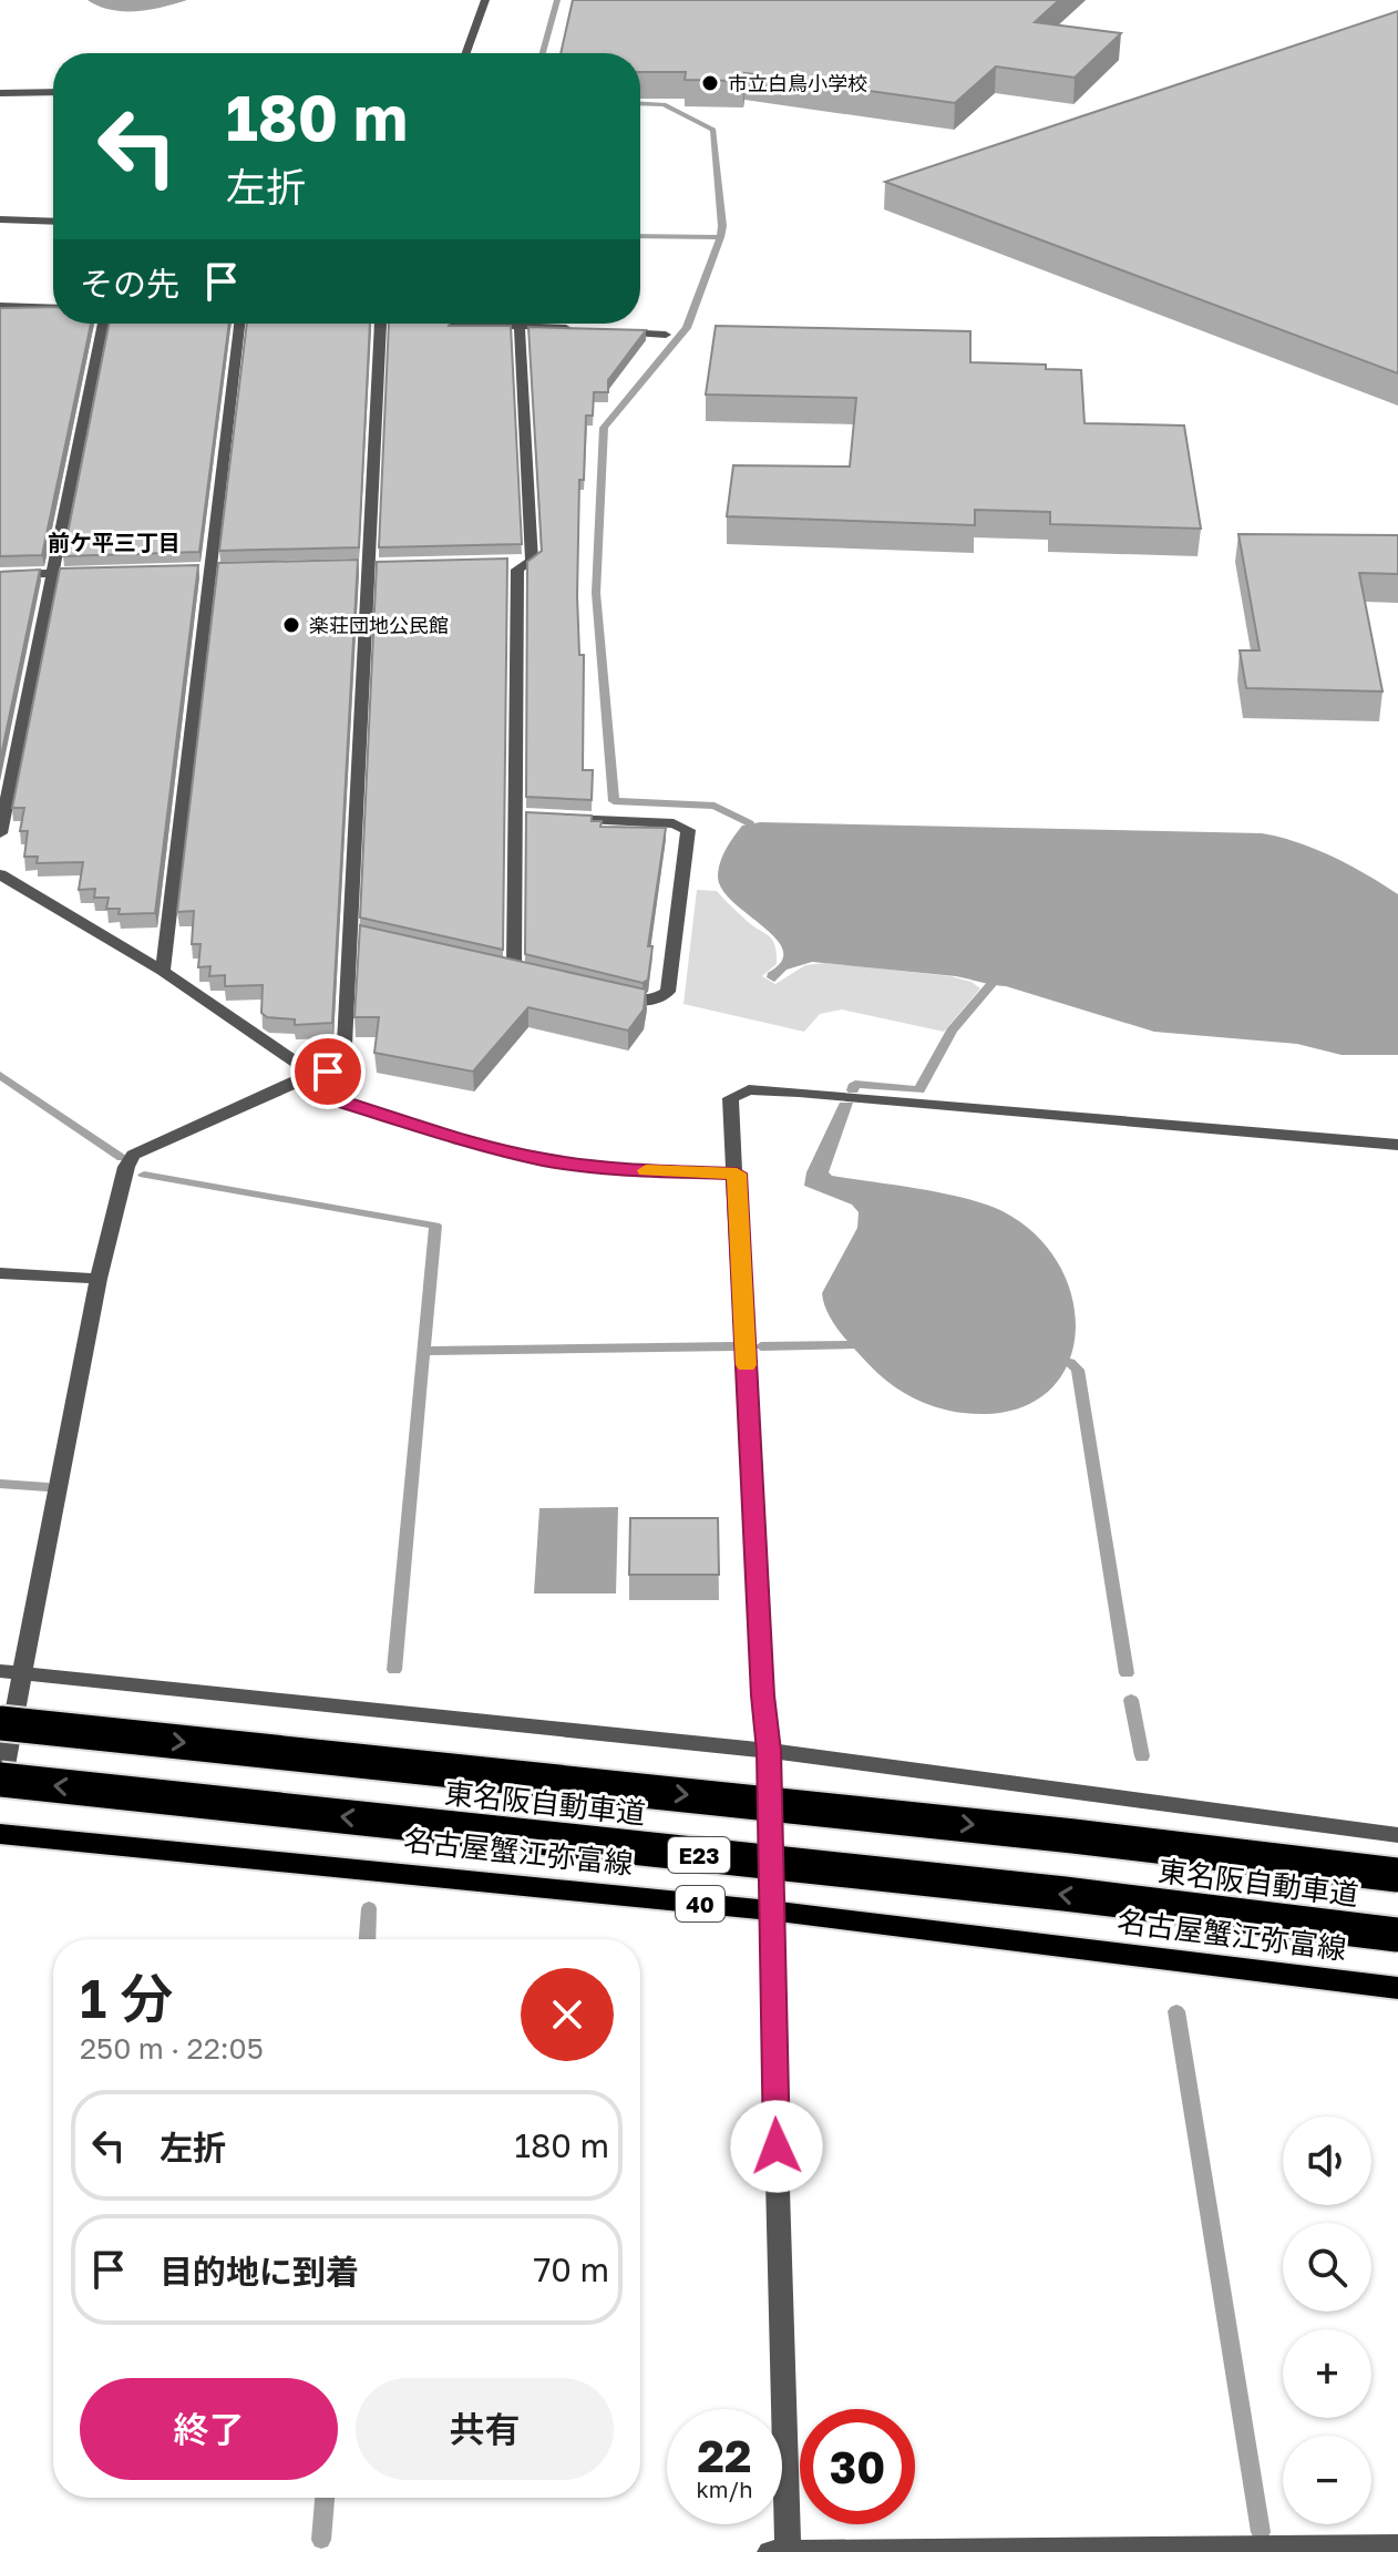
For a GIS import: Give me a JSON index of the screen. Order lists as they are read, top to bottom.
{
  "streets": {
    "highway": ["東名阪自動車道", "E23"],
    "main road": ["名古屋蟹江弥富線", "40"]
  },
  "districts": ["前ケ平三丁目"],
  "places": ["市立白鳥小学校", "楽荘団地公民館"],
  "page": {
    "turn": ["180 m", "左折"],
    "then": "その先",
    "heading": ["1 分", "250 m · 22:05"],
    "list": [
      {
        "name": "左折",
        "value": "180 m"
      },
      {
        "name": "目的地に到着",
        "value": "70 m"
      }
    ],
    "map_buttons": ["+", "−"],
    "buttons": ["終了", "共有"],
    "speed": "22 km/h",
    "limit": "30"
  }
}
